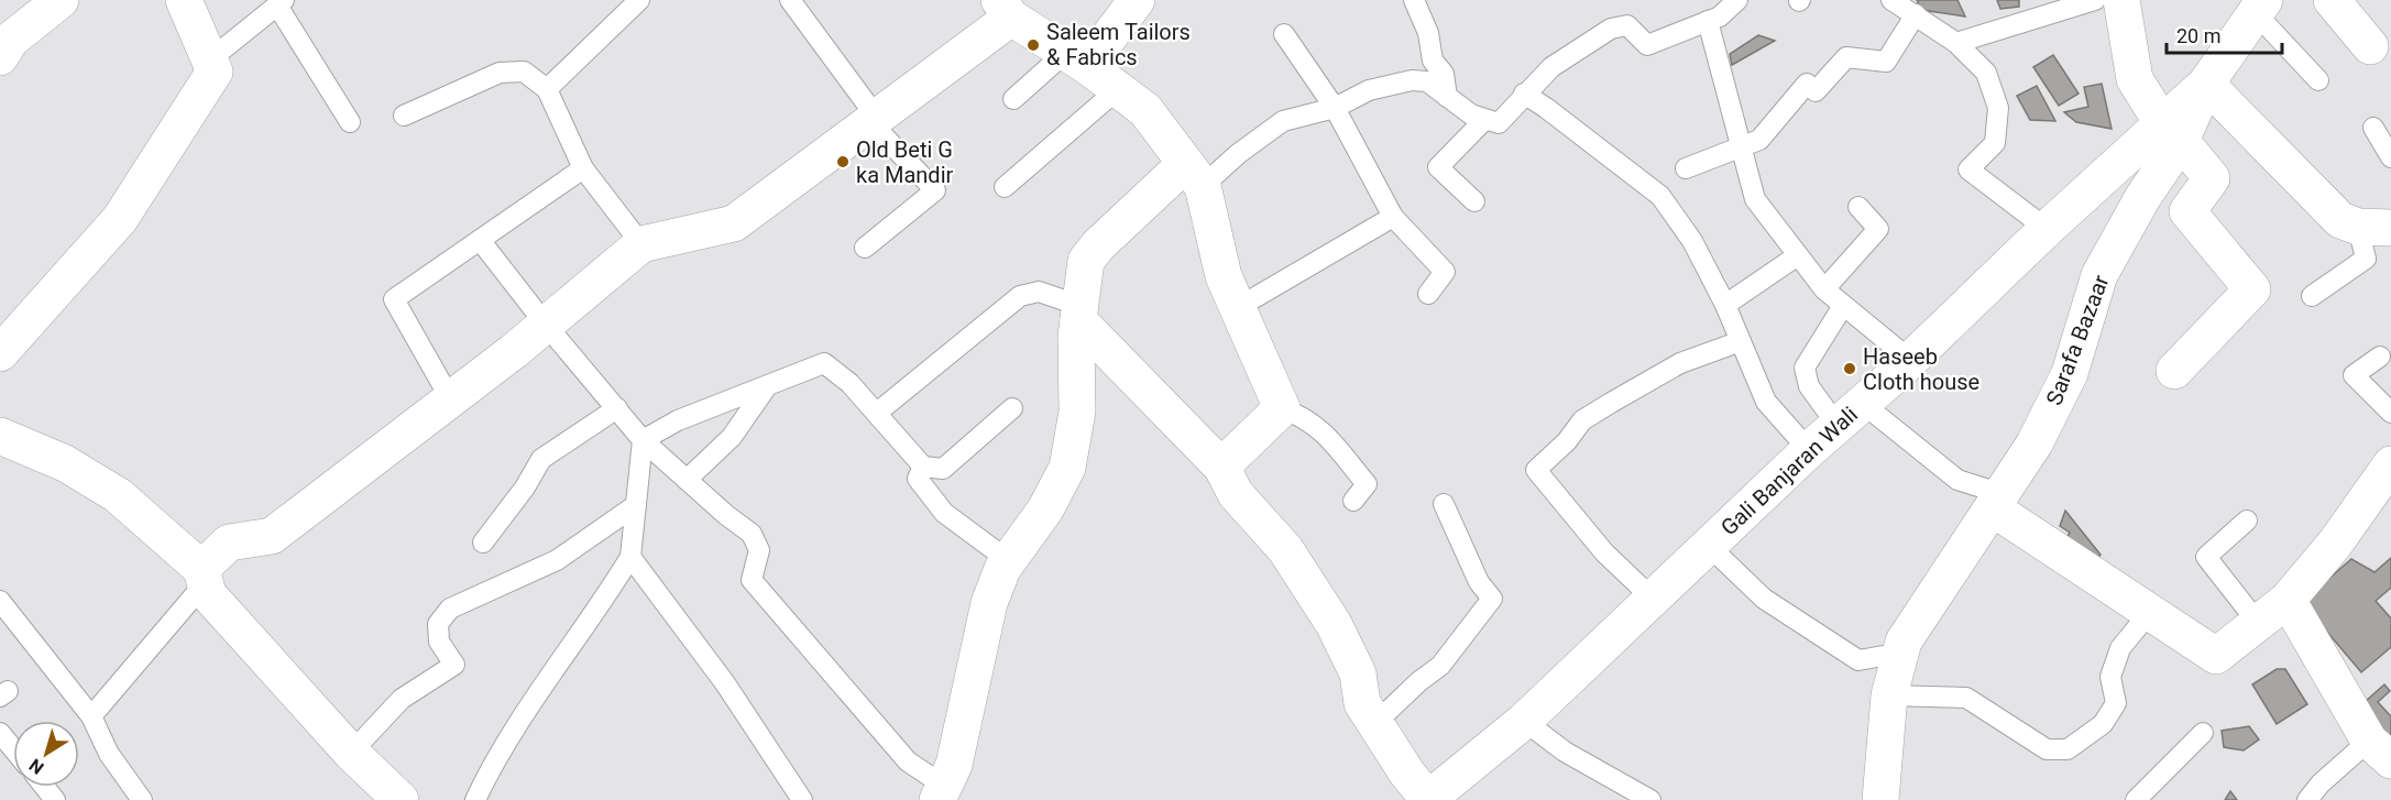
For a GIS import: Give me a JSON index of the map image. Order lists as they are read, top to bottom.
{
  "streets": {
    "street": ["Sarafa Bazaar", "Gali Banjaran Wali"]
  },
  "crossings": [
    ["Sarafa Bazaar", "Gali Banjaran Wali"]
  ],
  "places": ["Saleem Tailors & Fabrics", "Old Beti G ka Mandir", "Haseeb Cloth house"],
  "scale_bar": "20 m",
  "north": "bottom left"
}
